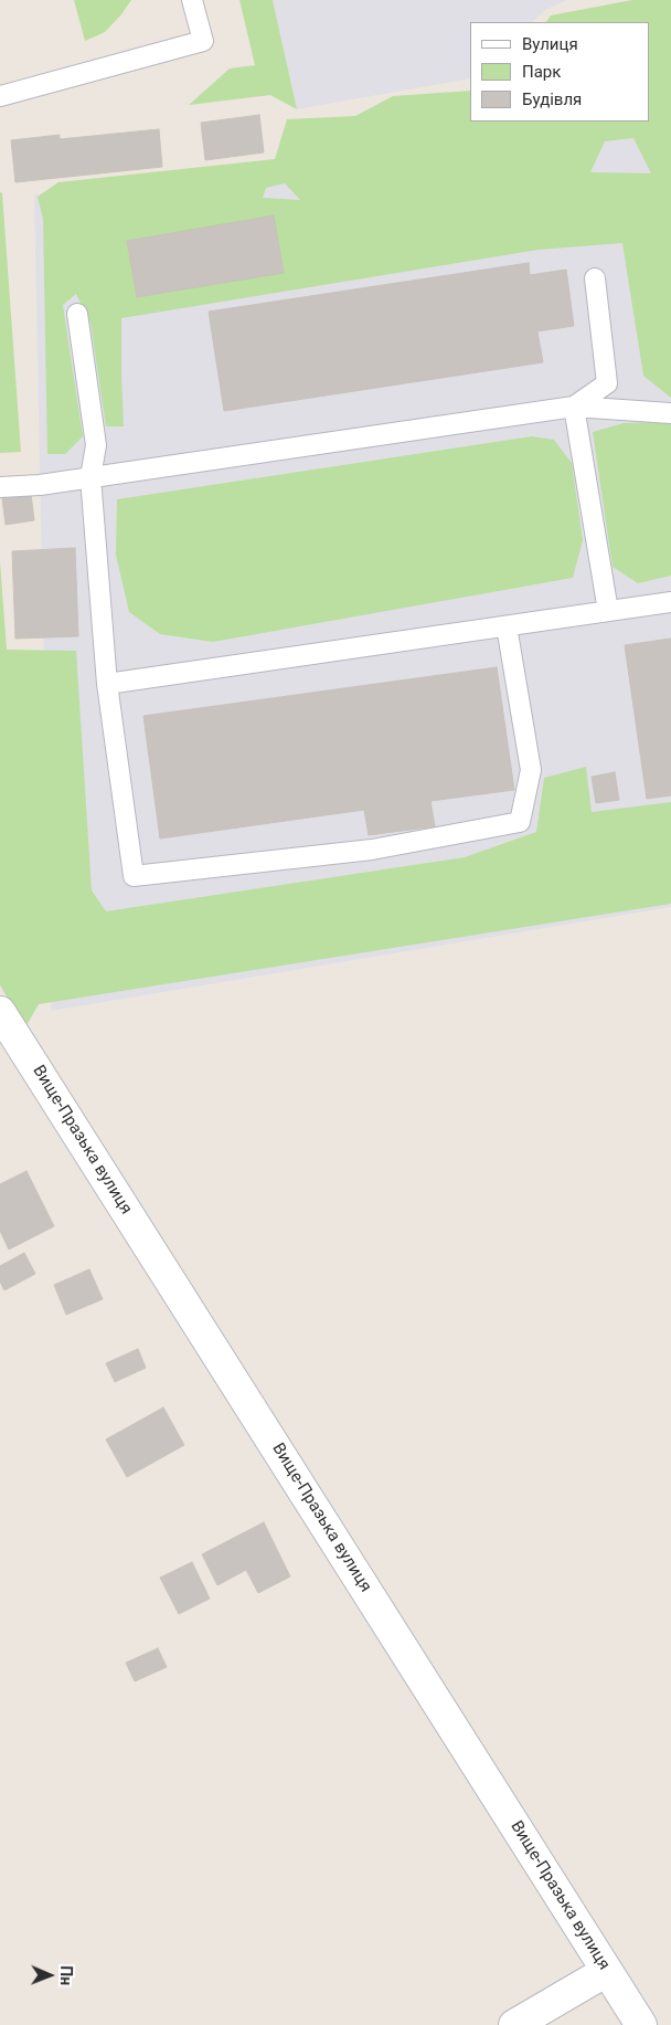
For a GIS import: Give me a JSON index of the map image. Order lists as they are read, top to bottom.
{
  "streets": {
    "street": ["Вище-Празька вулиця"]
  },
  "legend": ["Вулиця", "Парк", "Будівля"],
  "north": "right"
}
